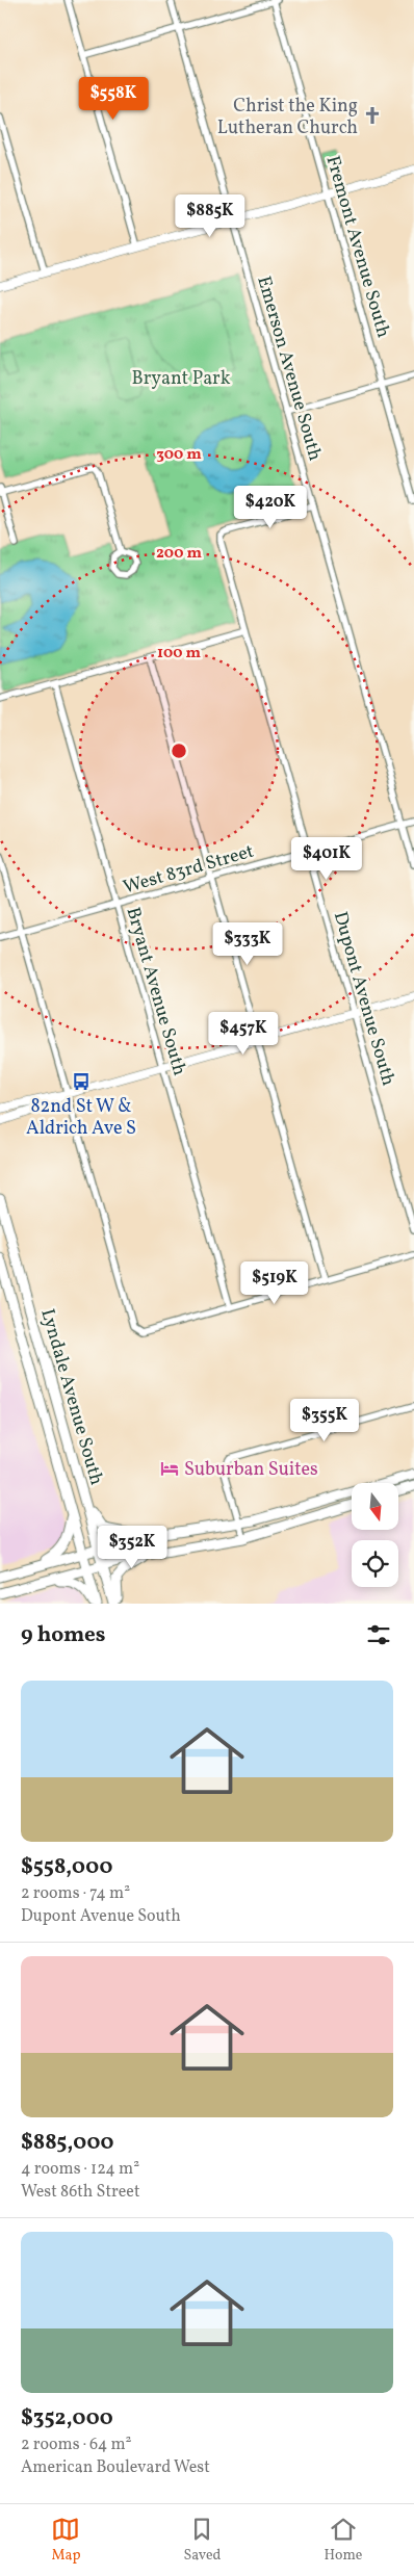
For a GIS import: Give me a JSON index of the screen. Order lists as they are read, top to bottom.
{
  "streets": {
    "main road": ["Lyndale Avenue South"],
    "street": [
      "Fremont Avenue South",
      "Emerson Avenue South",
      "West 83rd Street",
      "Bryant Avenue South",
      "Dupont Avenue South"
    ]
  },
  "crossings": [
    ["Emerson Avenue South", "West 83rd Street"],
    ["Emerson Avenue South", "Dupont Avenue South"],
    ["West 83rd Street", "Bryant Avenue South"],
    ["West 83rd Street", "Dupont Avenue South"]
  ],
  "parks": ["Bryant Park"],
  "places": {
    "church": ["Christ the King Lutheran Church"],
    "bus stop": ["82nd St W & Aldrich Ave S"],
    "hotel": ["Suburban Suites"]
  },
  "north": "bottom",
  "page": {
    "price": [
      "$558K",
      "$885K",
      "$420K",
      "$401K",
      "$333K",
      "$457K",
      "$519K",
      "$355K",
      "$352K"
    ],
    "heading": "9 homes",
    "list": [
      {
        "name": "$558,000",
        "note": "2 rooms · 74 m² · Dupont Avenue South"
      },
      {
        "name": "$885,000",
        "note": "4 rooms · 124 m² · West 86th Street"
      },
      {
        "name": "$352,000",
        "note": "2 rooms · 64 m² · American Boulevard West"
      }
    ],
    "tabs": ["Map", "Saved", "Home"]
  },
  "rings": ["300 m", "200 m", "100 m"]
}
